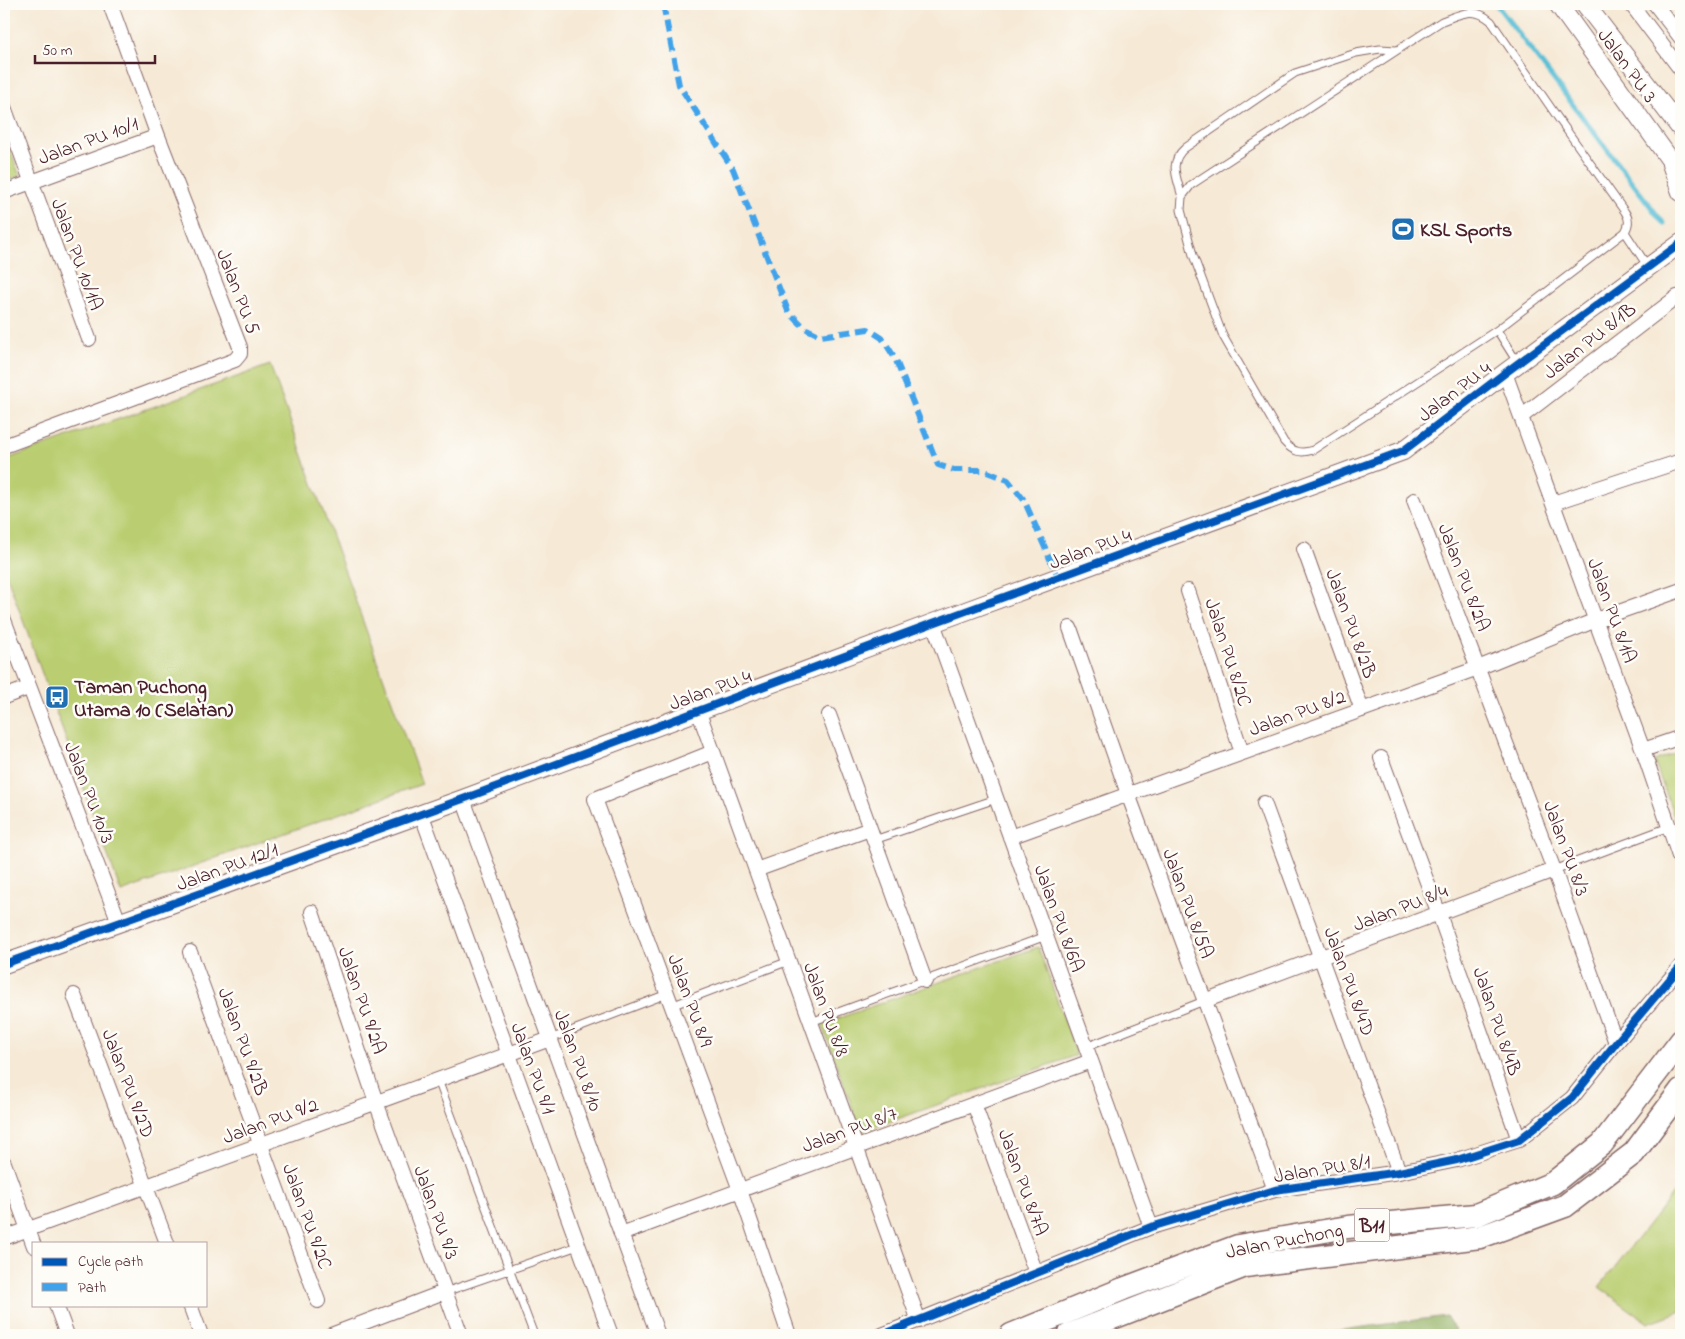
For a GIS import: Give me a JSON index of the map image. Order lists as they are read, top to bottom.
{
  "streets": {
    "main road": ["B11", "Jalan Puchong"],
    "street": [
      "Jalan PU 3",
      "Jalan PU 10/1",
      "Jalan PU 10/1A",
      "Jalan PU 5",
      "Jalan PU 8/1B",
      "Jalan PU 4",
      "Jalan PU 8/2A",
      "Jalan PU 8/1A",
      "Jalan PU 8/2B",
      "Jalan PU 8/2C",
      "Jalan PU 8/2",
      "Jalan PU 10/3",
      "Jalan PU 8/3",
      "Jalan PU 12/1",
      "Jalan PU 8/5A",
      "Jalan PU 8/4",
      "Jalan PU 8/6A",
      "Jalan PU 8/4D",
      "Jalan PU 9/2A",
      "Jalan PU 8/9",
      "Jalan PU 8/8",
      "Jalan PU 8/4B",
      "Jalan PU 9/2B",
      "Jalan PU 8/10",
      "Jalan PU 9/1",
      "Jalan PU 9/2D",
      "Jalan PU 9/2",
      "Jalan PU 8/7",
      "Jalan PU 8/1",
      "Jalan PU 8/7A",
      "Jalan PU 9/3",
      "Jalan PU 9/2C"
    ]
  },
  "crossings": [
    ["Jalan PU 10/1", "Jalan PU 10/1A"],
    ["Jalan PU 10/1", "Jalan PU 5"],
    ["Jalan PU 8/1B", "Jalan PU 8/1A"],
    ["Jalan PU 4", "Jalan PU 8/1A"],
    ["Jalan PU 4", "Jalan PU 12/1"],
    ["Jalan PU 4", "Jalan PU 8/6A"],
    ["Jalan PU 4", "Jalan PU 8/8"],
    ["Jalan PU 4", "Jalan PU 8/10"],
    ["Jalan PU 8/2A", "Jalan PU 8/2"],
    ["Jalan PU 8/2A", "Jalan PU 8/3"],
    ["Jalan PU 8/1A", "Jalan PU 8/2"],
    ["Jalan PU 8/2B", "Jalan PU 8/2"],
    ["Jalan PU 8/2C", "Jalan PU 8/2"],
    ["Jalan PU 8/2", "Jalan PU 8/3"],
    ["Jalan PU 8/2", "Jalan PU 8/5A"],
    ["Jalan PU 8/2", "Jalan PU 8/6A"],
    ["Jalan PU 10/3", "Jalan PU 12/1"],
    ["Jalan PU 8/3", "Jalan PU 8/4"],
    ["Jalan PU 8/3", "Jalan PU 8/1"],
    ["Jalan PU 12/1", "Jalan PU 8/10"],
    ["Jalan PU 12/1", "Jalan PU 9/1"],
    ["Jalan PU 8/5A", "Jalan PU 8/4"],
    ["Jalan PU 8/5A", "Jalan PU 8/1"],
    ["Jalan PU 8/4", "Jalan PU 8/4D"],
    ["Jalan PU 8/4", "Jalan PU 8/4B"],
    ["Jalan PU 8/6A", "Jalan PU 8/7"],
    ["Jalan PU 8/6A", "Jalan PU 8/1"],
    ["Jalan PU 8/4D", "Jalan PU 8/1"],
    ["Jalan PU 9/2A", "Jalan PU 9/2"],
    ["Jalan PU 9/2A", "Jalan PU 9/3"],
    ["Jalan PU 8/9", "Jalan PU 8/8"],
    ["Jalan PU 8/9", "Jalan PU 8/7"],
    ["Jalan PU 8/8", "Jalan PU 8/7"],
    ["Jalan PU 8/8", "Jalan PU 8/1"],
    ["Jalan PU 8/4B", "Jalan PU 8/1"],
    ["Jalan PU 9/2B", "Jalan PU 9/2"],
    ["Jalan PU 9/2B", "Jalan PU 9/2C"],
    ["Jalan PU 8/10", "Jalan PU 9/2"],
    ["Jalan PU 8/10", "Jalan PU 8/7"],
    ["Jalan PU 9/1", "Jalan PU 9/2"],
    ["Jalan PU 9/2D", "Jalan PU 9/2"],
    ["Jalan PU 9/2", "Jalan PU 9/3"],
    ["Jalan PU 9/2", "Jalan PU 9/2C"],
    ["Jalan PU 8/7", "Jalan PU 8/7A"],
    ["Jalan PU 8/1", "Jalan PU 8/7A"]
  ],
  "places": {
    "sports": ["KSL Sports"],
    "bus stop": ["Taman Puchong Utama 10 (Selatan)"]
  },
  "legend": ["Cycle path", "Path"],
  "scale_bar": "50 m"
}
